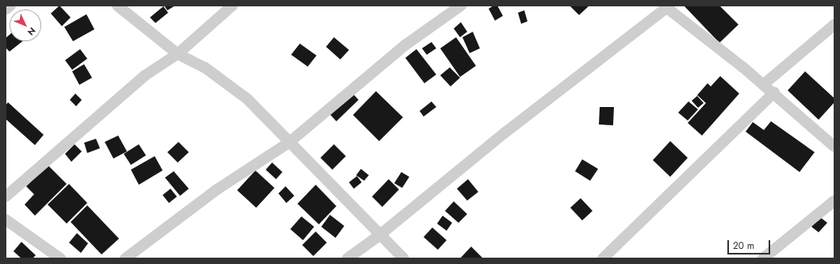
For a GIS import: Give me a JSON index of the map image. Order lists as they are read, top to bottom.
{
  "scale_bar": "20 m",
  "north": "bottom right"
}
